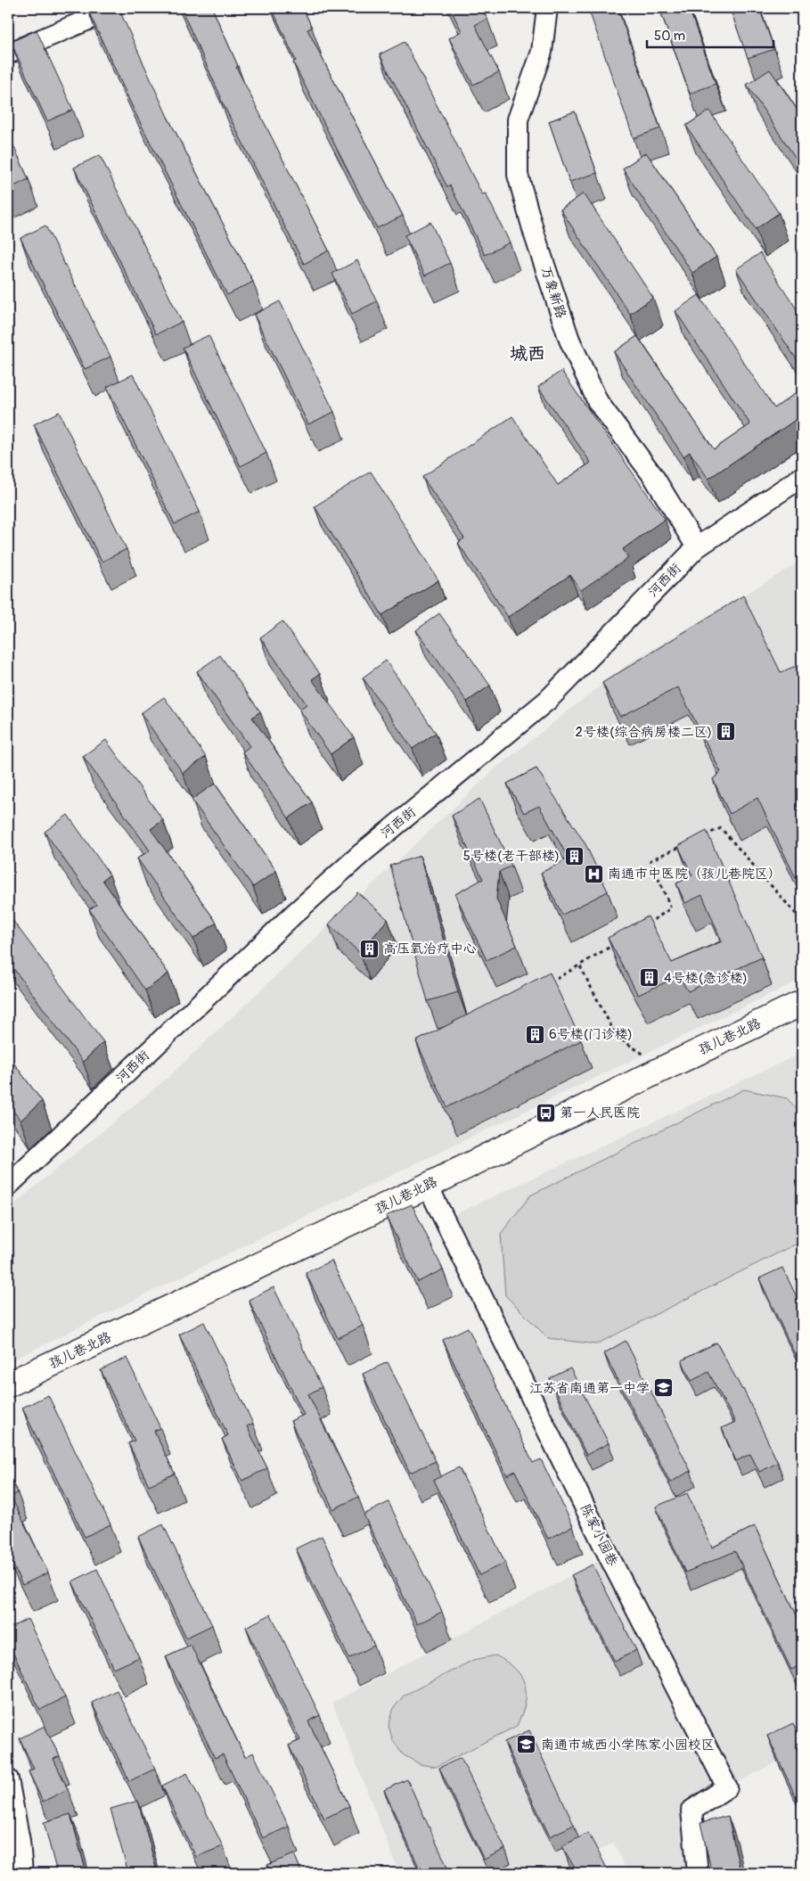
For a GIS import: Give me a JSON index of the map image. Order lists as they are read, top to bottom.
{
  "streets": {
    "main road": ["孩儿巷北路"],
    "street": ["万象新路", "河西街", "陈家小园巷"]
  },
  "crossings": [
    ["万象新路", "河西街"],
    ["孩儿巷北路", "陈家小园巷"]
  ],
  "districts": ["城西"],
  "places": {
    "building": [
      "2号楼(综合病房楼二区)",
      "5号楼(老干部楼)",
      "高压氧治疗中心",
      "4号楼(急诊楼)",
      "6号楼(门诊楼)"
    ],
    "hospital": ["南通市中医院（孩儿巷院区）"],
    "bus stop": ["第一人民医院"],
    "school or university": ["江苏省南通第一中学", "南通市城西小学陈家小园校区"]
  },
  "scale_bar": "50 m"
}
